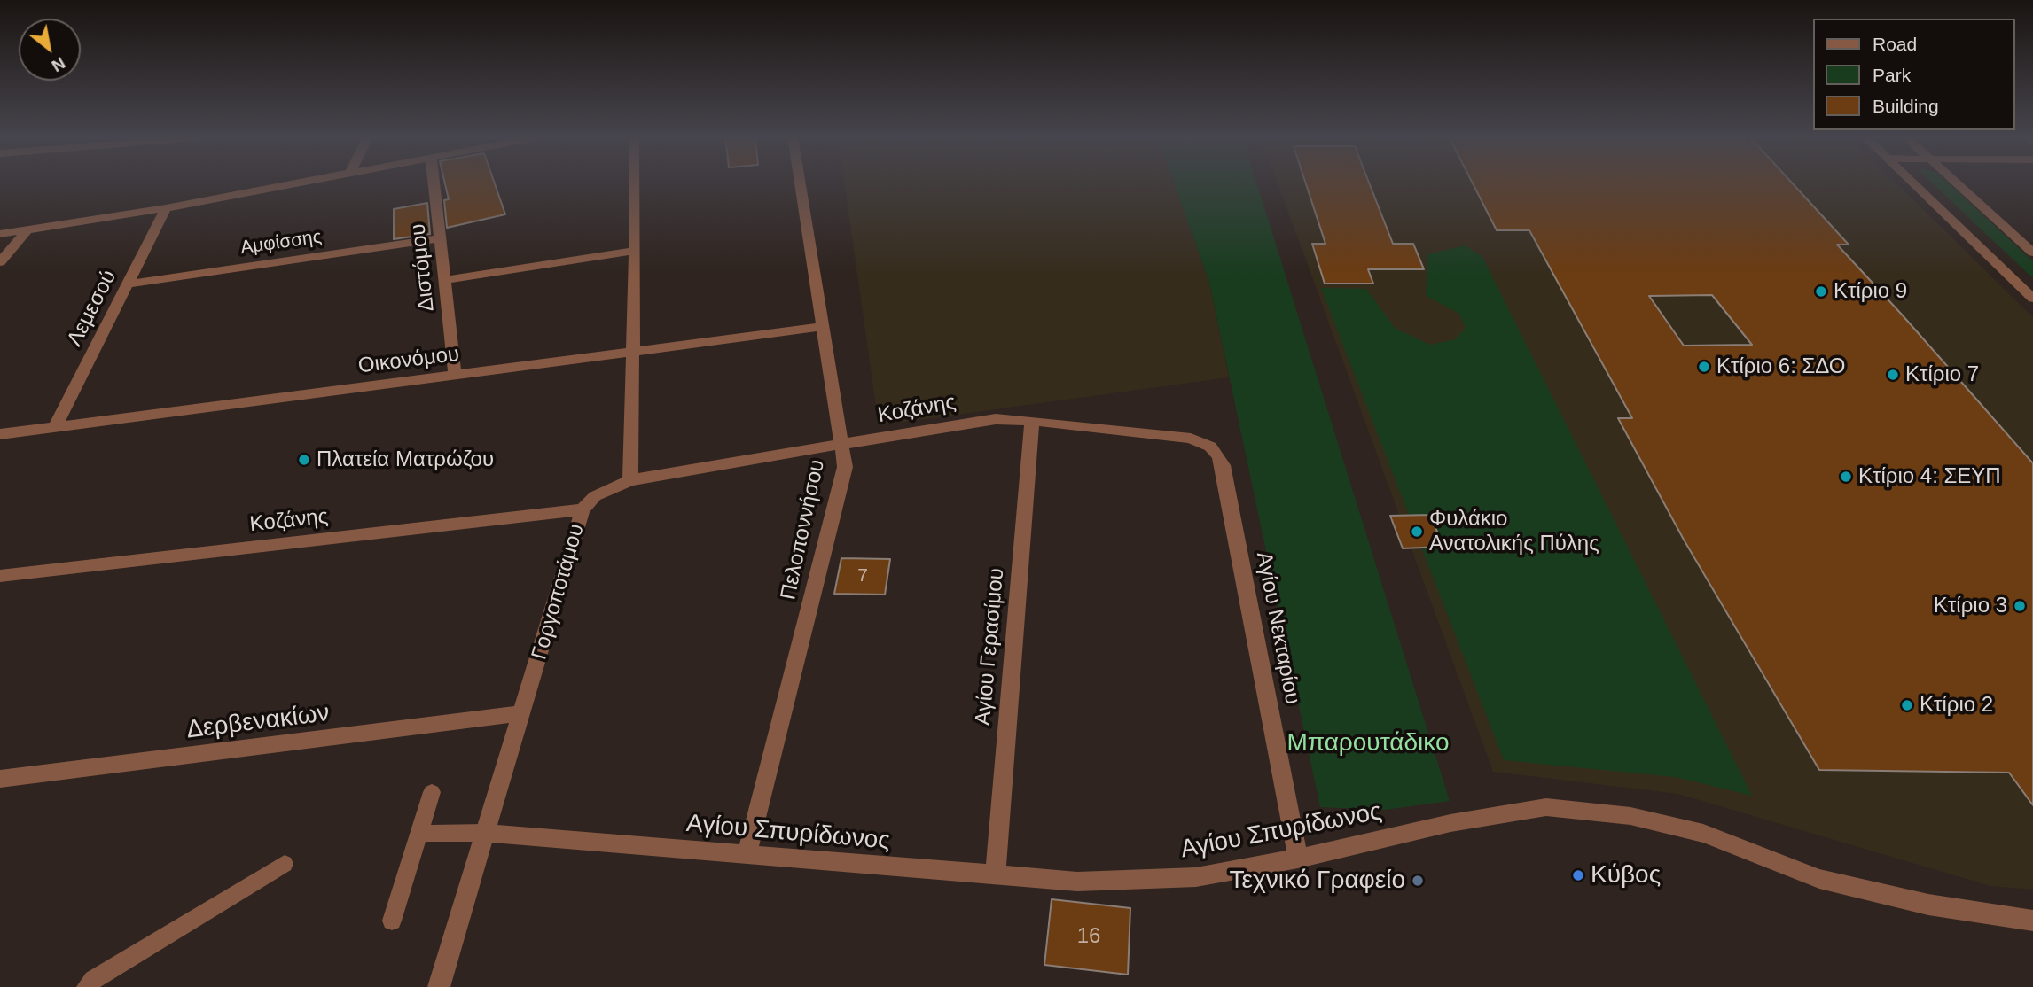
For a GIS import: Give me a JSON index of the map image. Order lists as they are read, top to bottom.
{
  "streets": {
    "street": [
      "Αμφίσσης",
      "Διστόμου",
      "Λεμεσού",
      "Οικονόμου",
      "Κοζάνης",
      "Πελοποννήσου",
      "Γοργοποτάμου",
      "Αγίου Νεκταρίου",
      "Αγίου Γερασίμου",
      "Δερβενακίων",
      "Αγίου Σπυρίδωνος"
    ]
  },
  "crossings": [
    ["Αμφίσσης", "Διστόμου"],
    ["Αμφίσσης", "Λεμεσού"],
    ["Διστόμου", "Οικονόμου"],
    ["Λεμεσού", "Οικονόμου"],
    ["Οικονόμου", "Πελοποννήσου"],
    ["Κοζάνης", "Πελοποννήσου"],
    ["Κοζάνης", "Γοργοποτάμου"],
    ["Κοζάνης", "Αγίου Νεκταρίου"],
    ["Κοζάνης", "Αγίου Γερασίμου"],
    ["Πελοποννήσου", "Αγίου Σπυρίδωνος"],
    ["Γοργοποτάμου", "Δερβενακίων"],
    ["Γοργοποτάμου", "Αγίου Σπυρίδωνος"],
    ["Αγίου Νεκταρίου", "Αγίου Σπυρίδωνος"],
    ["Αγίου Γερασίμου", "Αγίου Σπυρίδωνος"]
  ],
  "parks": ["Μπαρουτάδικο"],
  "places": [
    "Κτίριο 9",
    "Κτίριο 6: ΣΔΟ",
    "Κτίριο 7",
    "Πλατεία Ματρώζου",
    "Κτίριο 4: ΣΕΥΠ",
    "Φυλάκιο Ανατολικής Πύλης",
    "Κτίριο 3",
    "Κτίριο 2",
    "Κύβος",
    "Τεχνικό Γραφείο"
  ],
  "house_numbers": ["7", "16"],
  "legend": ["Road", "Park", "Building"],
  "north": "bottom right"
}
